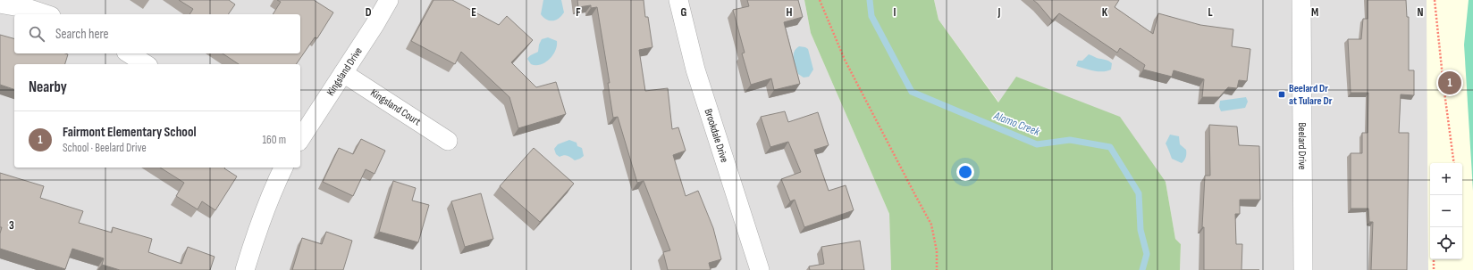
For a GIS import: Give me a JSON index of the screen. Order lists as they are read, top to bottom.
{
  "streets": {
    "street": [
      "Kingsland Drive",
      "Kingsland Court",
      "Brookdale Drive",
      "Beelard Drive"
    ]
  },
  "crossings": [
    ["Kingsland Drive", "Kingsland Court"]
  ],
  "water": ["Alamo Creek"],
  "places": {
    "transit": ["Beelard Dr at Tulare Dr"]
  },
  "page": {
    "search": "Search here",
    "heading": "Nearby",
    "pins": "1",
    "list": [
      {
        "mark": "1",
        "name": "Fairmont Elementary School",
        "note": "School · Beelard Drive",
        "value": "160 m"
      }
    ],
    "map_buttons": ["+", "−"]
  },
  "grid": {
    "columns": [
      "D",
      "E",
      "F",
      "G",
      "H",
      "I",
      "J",
      "K",
      "L",
      "M",
      "N"
    ],
    "rows": ["3"]
  }
}
